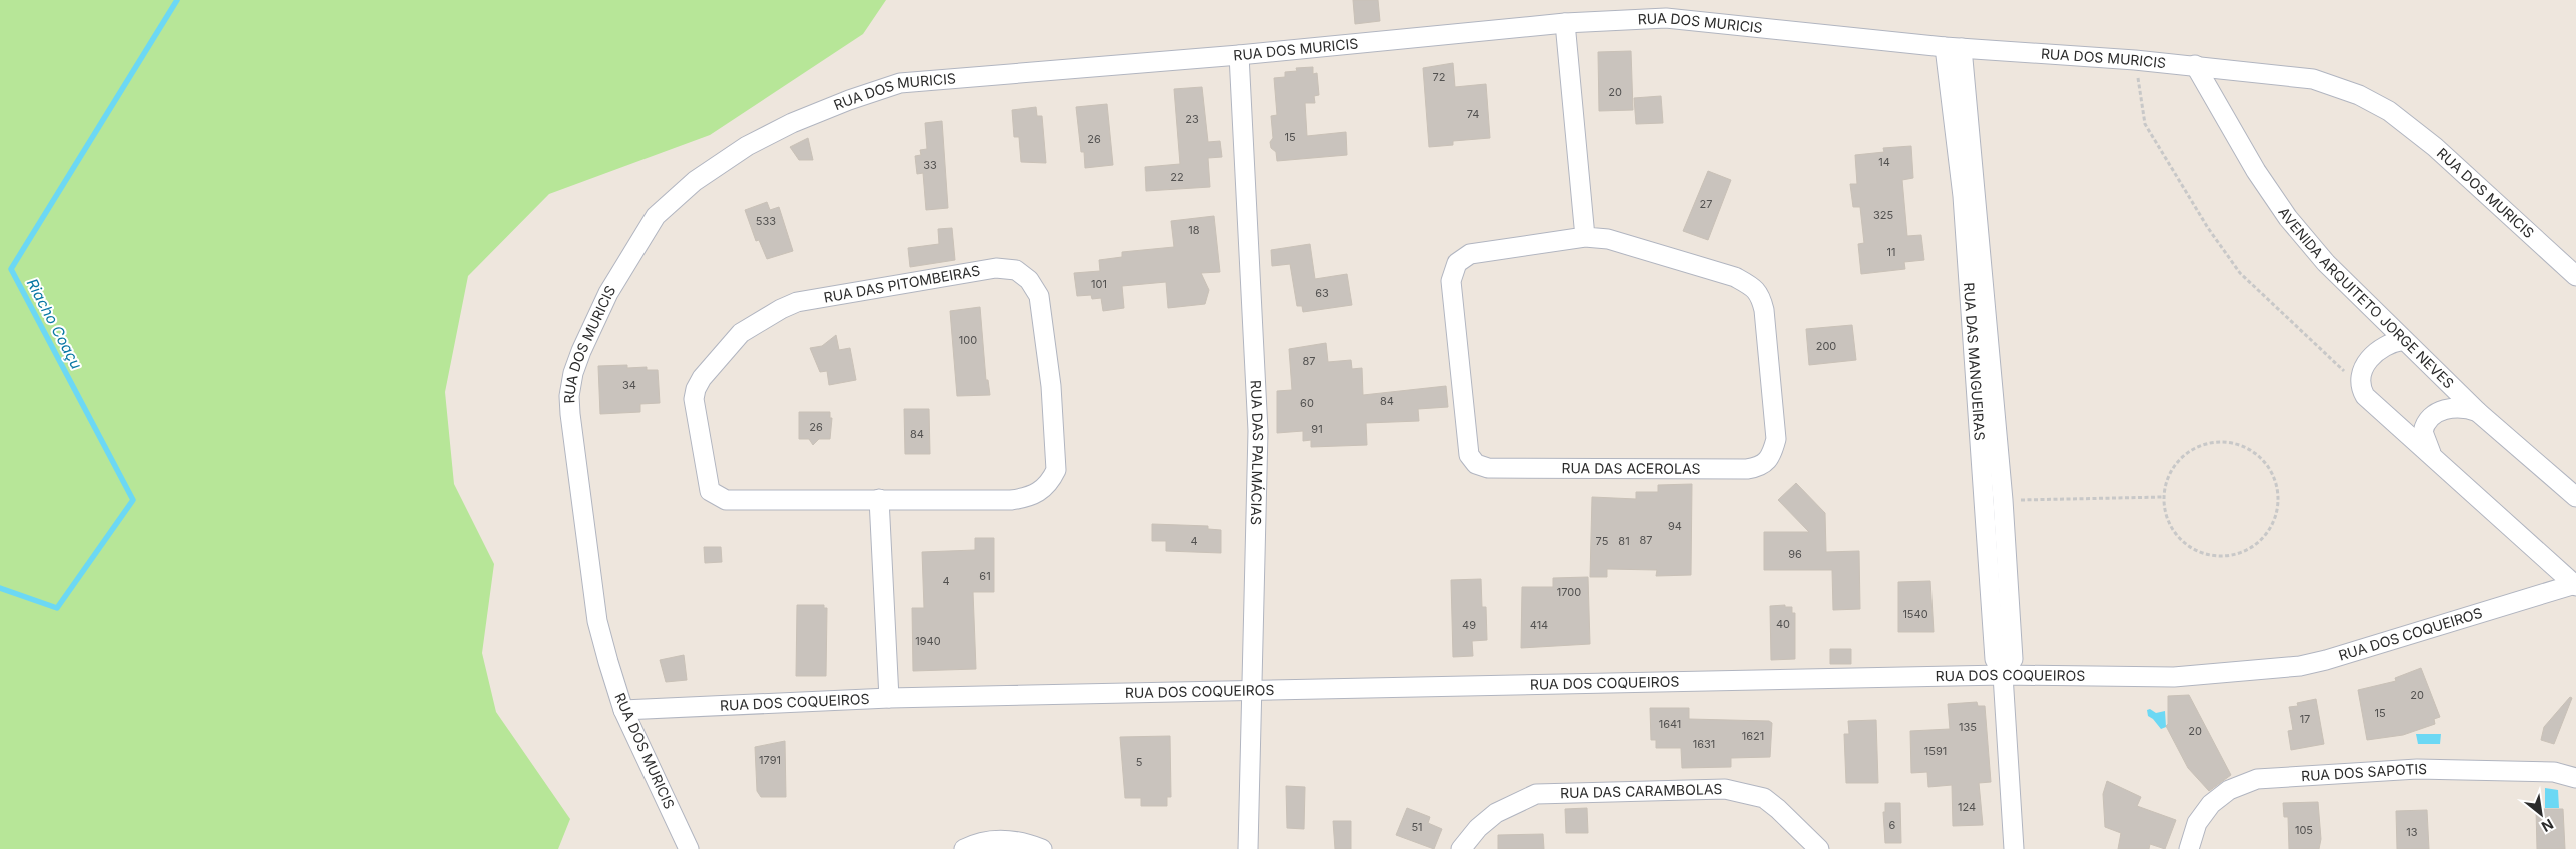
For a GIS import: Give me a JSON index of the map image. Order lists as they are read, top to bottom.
{
  "streets": {
    "street": [
      "RUA DOS MURICIS",
      "RUA DAS PITOMBEIRAS",
      "AVENIDA ARQUITETO JORGE NEVES",
      "RUA DAS MANGUEIRAS",
      "RUA DAS PALMÁCIAS",
      "RUA DAS ACEROLAS",
      "RUA DOS COQUEIROS",
      "RUA DOS SAPOTIS",
      "RUA DAS CARAMBOLAS"
    ]
  },
  "crossings": [
    ["RUA DOS MURICIS", "AVENIDA ARQUITETO JORGE NEVES"],
    ["RUA DOS MURICIS", "RUA DAS MANGUEIRAS"],
    ["RUA DOS MURICIS", "RUA DAS PALMÁCIAS"],
    ["RUA DOS MURICIS", "RUA DOS COQUEIROS"],
    ["RUA DAS MANGUEIRAS", "RUA DOS COQUEIROS"],
    ["RUA DAS PALMÁCIAS", "RUA DOS COQUEIROS"]
  ],
  "water": ["Riacho Coaçu"],
  "house_numbers": [
    "72",
    "20",
    "74",
    "23",
    "15",
    "26",
    "14",
    "33",
    "22",
    "27",
    "325",
    "533",
    "18",
    "11",
    "101",
    "63",
    "100",
    "200",
    "87",
    "34",
    "84",
    "60",
    "26",
    "91",
    "84",
    "94",
    "87",
    "4",
    "75",
    "81",
    "96",
    "61",
    "4",
    "1700",
    "1540",
    "40",
    "49",
    "414",
    "1940",
    "20",
    "15",
    "17",
    "1641",
    "135",
    "20",
    "1621",
    "1631",
    "1591",
    "1791",
    "5",
    "124",
    "6",
    "51",
    "105",
    "13"
  ],
  "north": "bottom right"
}
